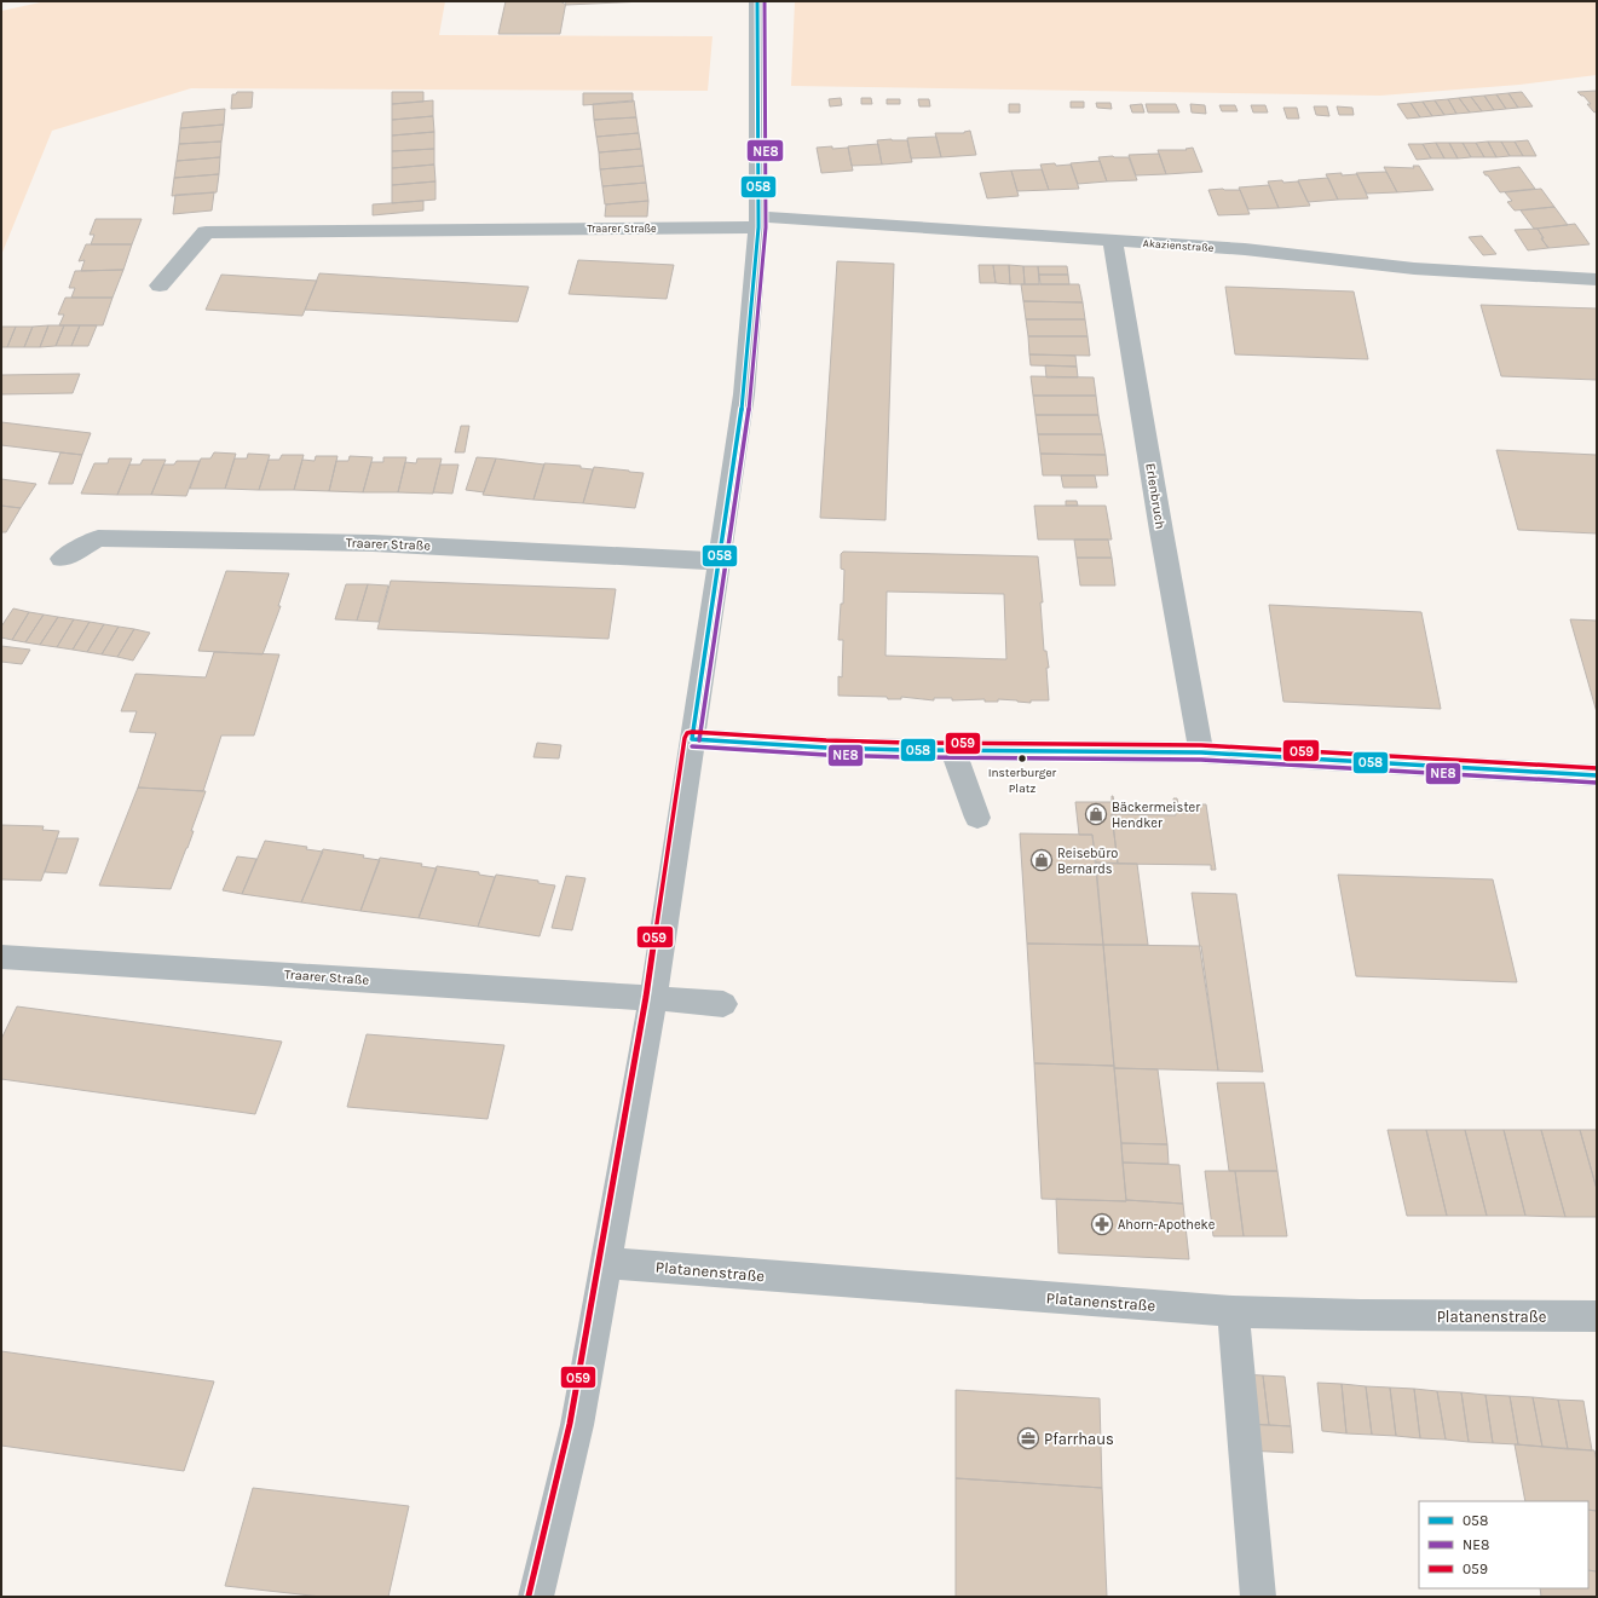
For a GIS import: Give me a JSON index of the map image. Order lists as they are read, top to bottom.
{
  "streets": {
    "street": [
      "Traarer Straße",
      "Akazienstraße",
      "Erlenbruch",
      "Platanenstraße"
    ]
  },
  "crossings": [
    ["Traarer Straße", "Akazienstraße"],
    ["Akazienstraße", "Erlenbruch"]
  ],
  "places": {
    "other": ["Insterburger Platz"],
    "shop": ["Bäckermeister Hendker", "Reisebüro Bernards"],
    "pharmacy": ["Ahorn-Apotheke"],
    "office": ["Pfarrhaus"]
  },
  "lines": ["transit line 058", "transit line NE8", "transit line 059"],
  "legend": ["058", "NE8", "059"]
}
